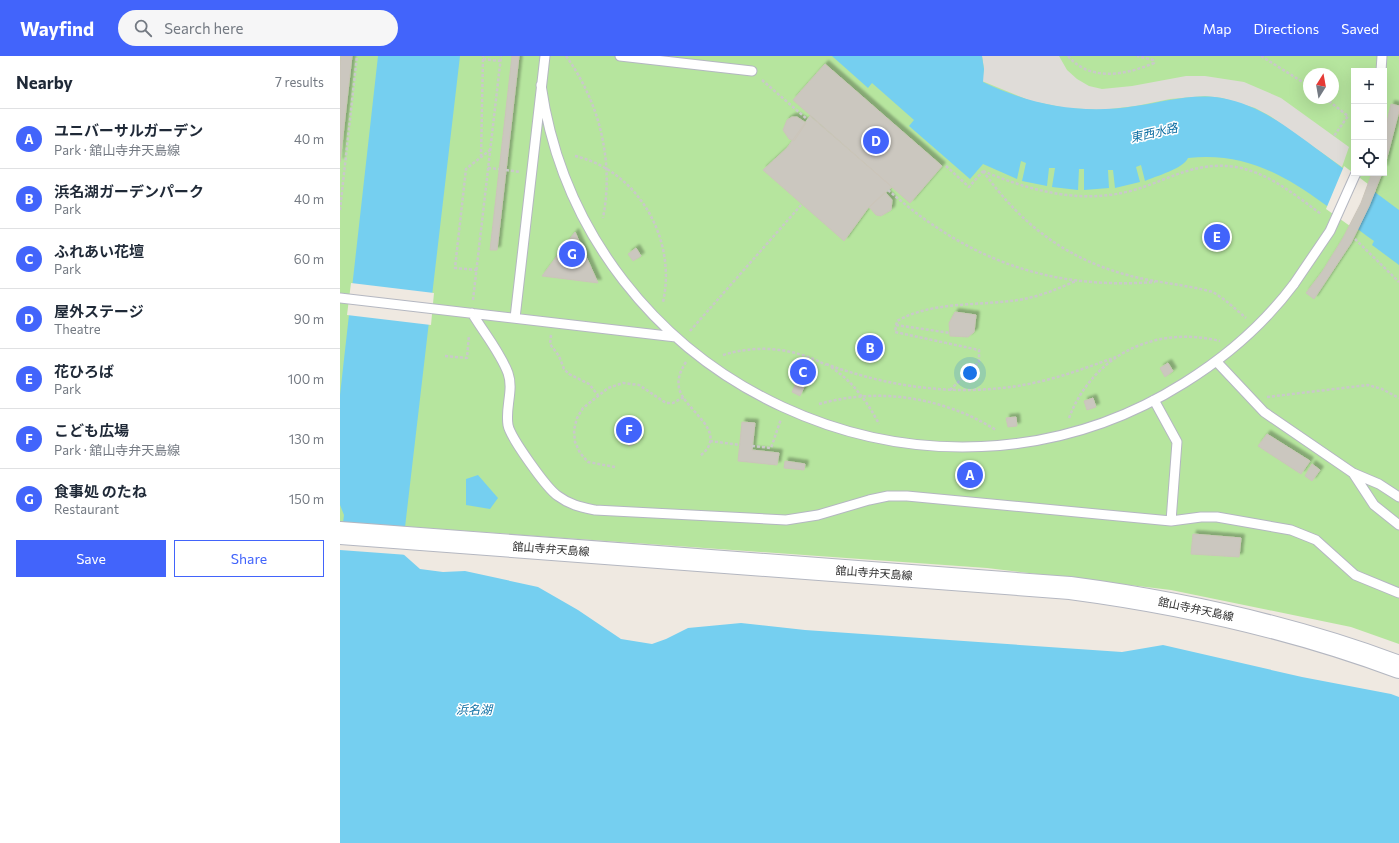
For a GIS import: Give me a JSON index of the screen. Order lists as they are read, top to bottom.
{
  "streets": {
    "main road": ["舘山寺弁天島線"]
  },
  "water": ["東西水路", "浜名湖"],
  "north": "top",
  "page": {
    "header": "Wayfind",
    "search": "Search here",
    "nav": ["Map", "Directions", "Saved"],
    "heading": ["Nearby", "7 results"],
    "map_buttons": ["+", "−"],
    "list": [
      {
        "mark": "A",
        "name": "ユニバーサルガーデン",
        "note": "Park · 舘山寺弁天島線",
        "value": "40 m"
      },
      {
        "mark": "B",
        "name": "浜名湖ガーデンパーク",
        "note": "Park",
        "value": "40 m"
      },
      {
        "mark": "C",
        "name": "ふれあい花壇",
        "note": "Park",
        "value": "60 m"
      },
      {
        "mark": "D",
        "name": "屋外ステージ",
        "note": "Theatre",
        "value": "90 m"
      },
      {
        "mark": "E",
        "name": "花ひろば",
        "note": "Park",
        "value": "100 m"
      },
      {
        "mark": "F",
        "name": "こども広場",
        "note": "Park · 舘山寺弁天島線",
        "value": "130 m"
      },
      {
        "mark": "G",
        "name": "食事処 のたね",
        "note": "Restaurant",
        "value": "150 m"
      }
    ],
    "pins": [
      "D",
      "E",
      "G",
      "B",
      "C",
      "F",
      "A"
    ],
    "buttons": ["Save", "Share"]
  }
}
